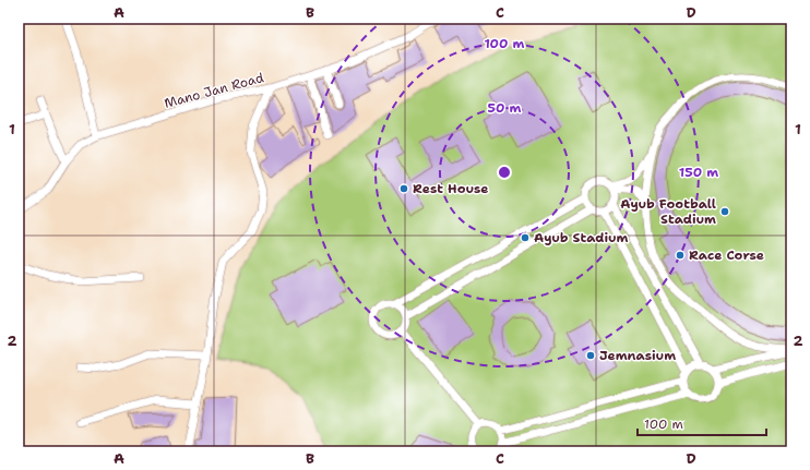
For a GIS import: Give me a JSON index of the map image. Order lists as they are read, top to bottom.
{
  "streets": {
    "street": ["Mano Jan Road"]
  },
  "places": [
    "Rest House",
    "Ayub Football Stadium",
    "Ayub Stadium",
    "Race Corse",
    "Jemnasium"
  ],
  "scale_bar": "100 m",
  "grid": {
    "columns": [
      "A",
      "B",
      "C",
      "D"
    ],
    "rows": ["1", "2"]
  },
  "rings": ["100 m", "50 m", "150 m"]
}
